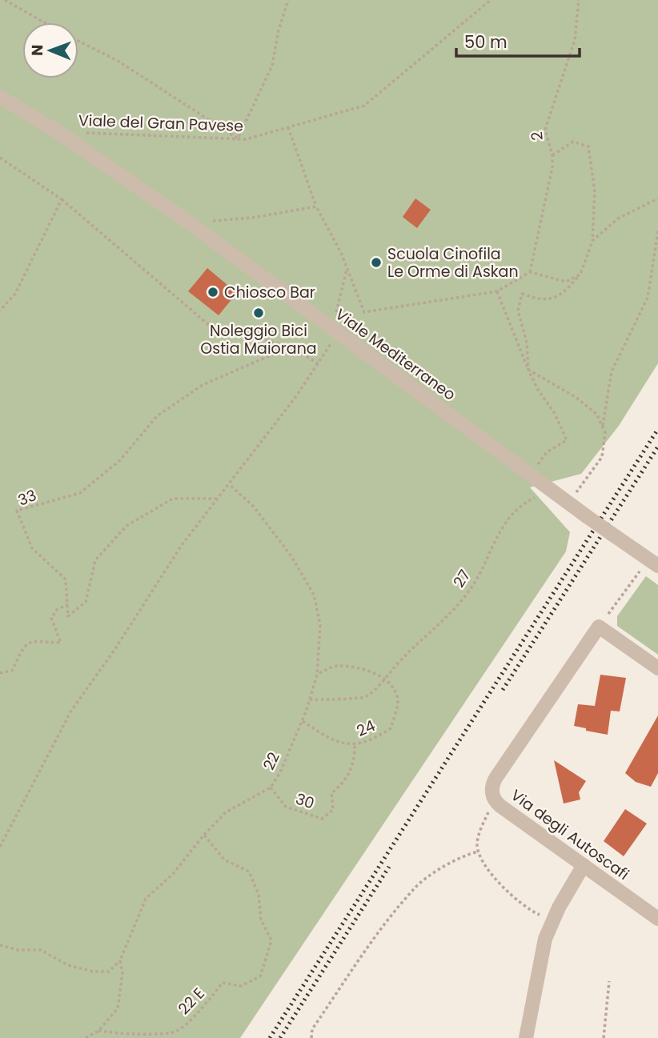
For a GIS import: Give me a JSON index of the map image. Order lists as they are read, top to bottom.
{
  "streets": {
    "street": ["Viale Mediterraneo", "Via degli Autoscafi"],
    "path": [
      "Viale del Gran Pavese",
      "2",
      "33",
      "27",
      "24",
      "22",
      "30",
      "22 E"
    ]
  },
  "crossings": [
    ["Viale del Gran Pavese", "Viale Mediterraneo"],
    ["Viale Mediterraneo", "27"],
    ["27", "24"],
    ["27", "22"],
    ["24", "22"],
    ["24", "30"],
    ["22", "30"],
    ["22", "22 E"]
  ],
  "places": ["Scuola Cinofila Le Orme di Askan", "Chiosco Bar", "Noleggio Bici Ostia Maiorana"],
  "scale_bar": "50 m",
  "north": "left"
}
